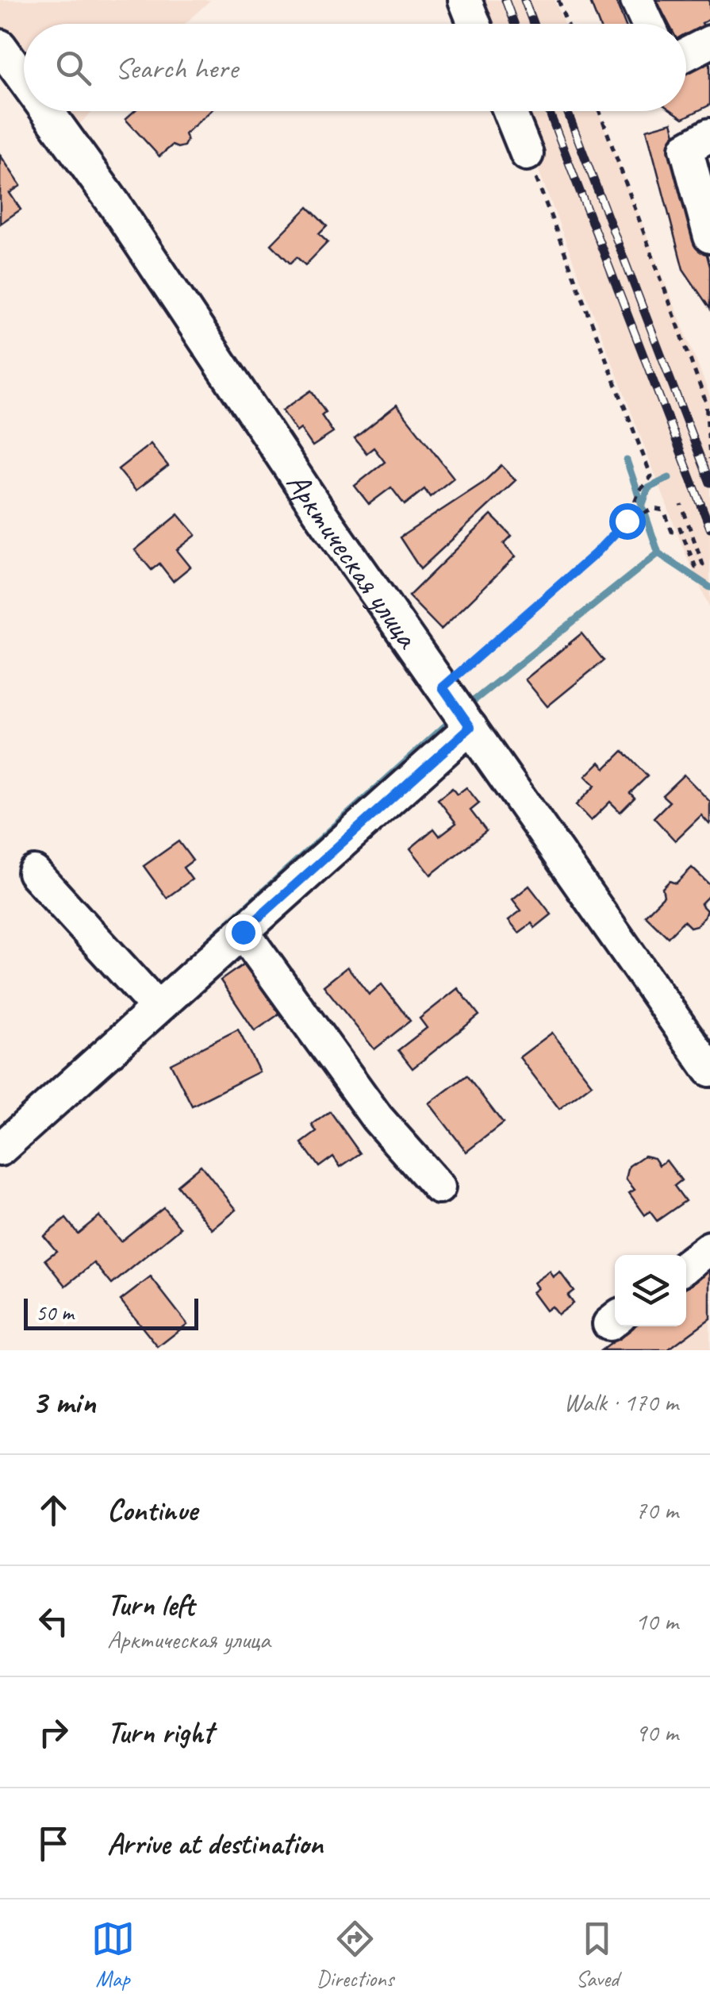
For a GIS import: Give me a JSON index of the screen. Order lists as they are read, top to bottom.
{
  "streets": {
    "street": ["Арктическая улица"]
  },
  "scale_bar": "50 m",
  "page": {
    "search": "Search here",
    "scale": "50 m",
    "heading": ["3 min", "Walk · 170 m"],
    "list": [
      ["Continue", "70 m"],
      ["Turn left", "Арктическая улица", "10 m"],
      ["Turn right", "90 m"],
      "Arrive at destination"
    ],
    "nav": ["Map", "Directions", "Saved"]
  }
}
